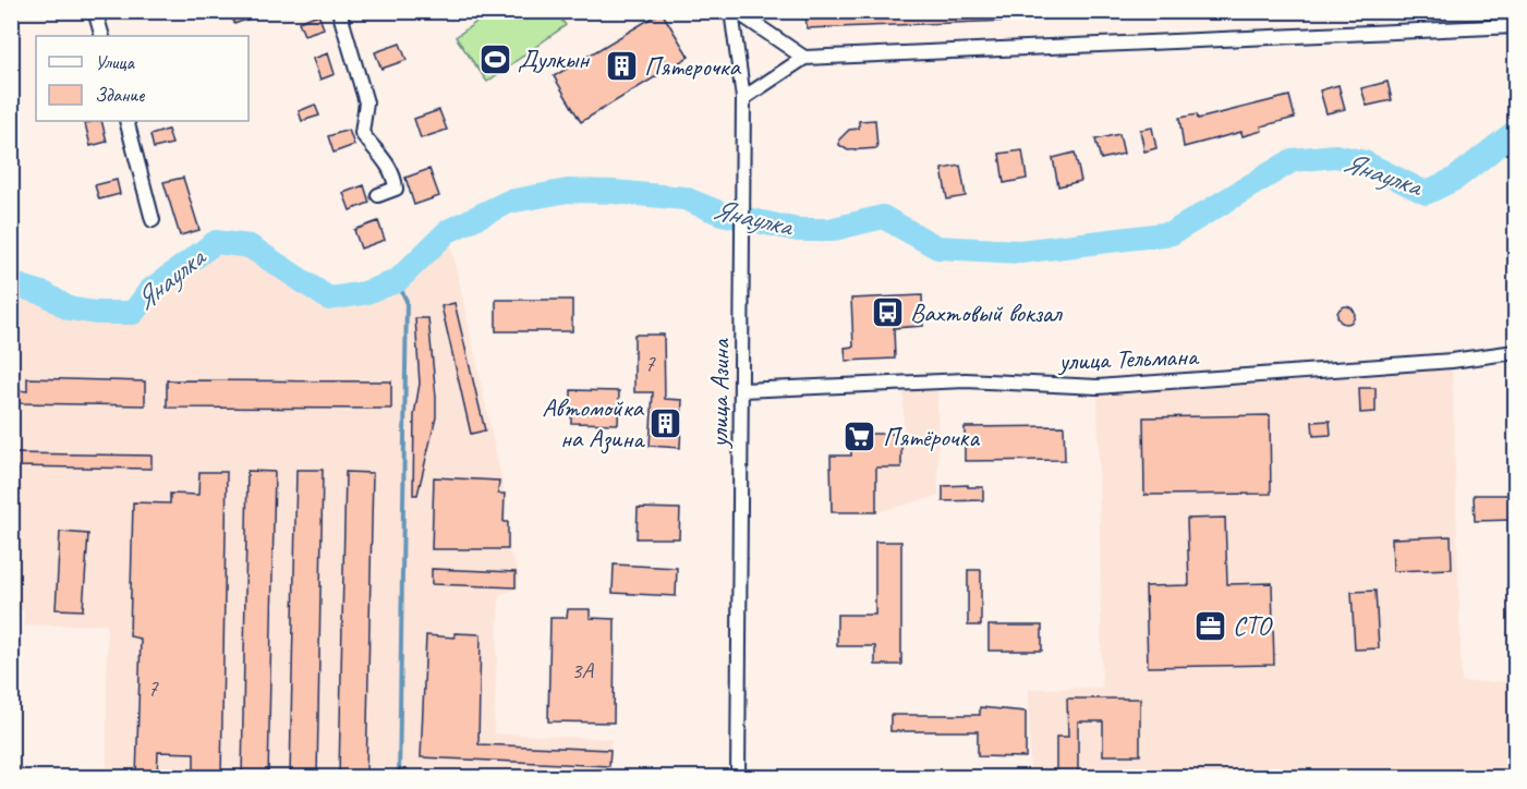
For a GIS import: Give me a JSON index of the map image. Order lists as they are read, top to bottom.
{
  "streets": {
    "street": ["улица Тельмана", "улица Азина"]
  },
  "crossings": [
    ["улица Тельмана", "улица Азина"]
  ],
  "water": ["Янаулка"],
  "places": {
    "sports": ["Дулкын"],
    "building": ["Пятерочка", "Автомойка на Азина"],
    "bus stop": ["Вахтовый вокзал"],
    "supermarket": ["Пятёрочка"],
    "office": ["СТО"]
  },
  "house_numbers": ["7", "3А", "7"],
  "legend": ["Улица", "Здание"]
}
